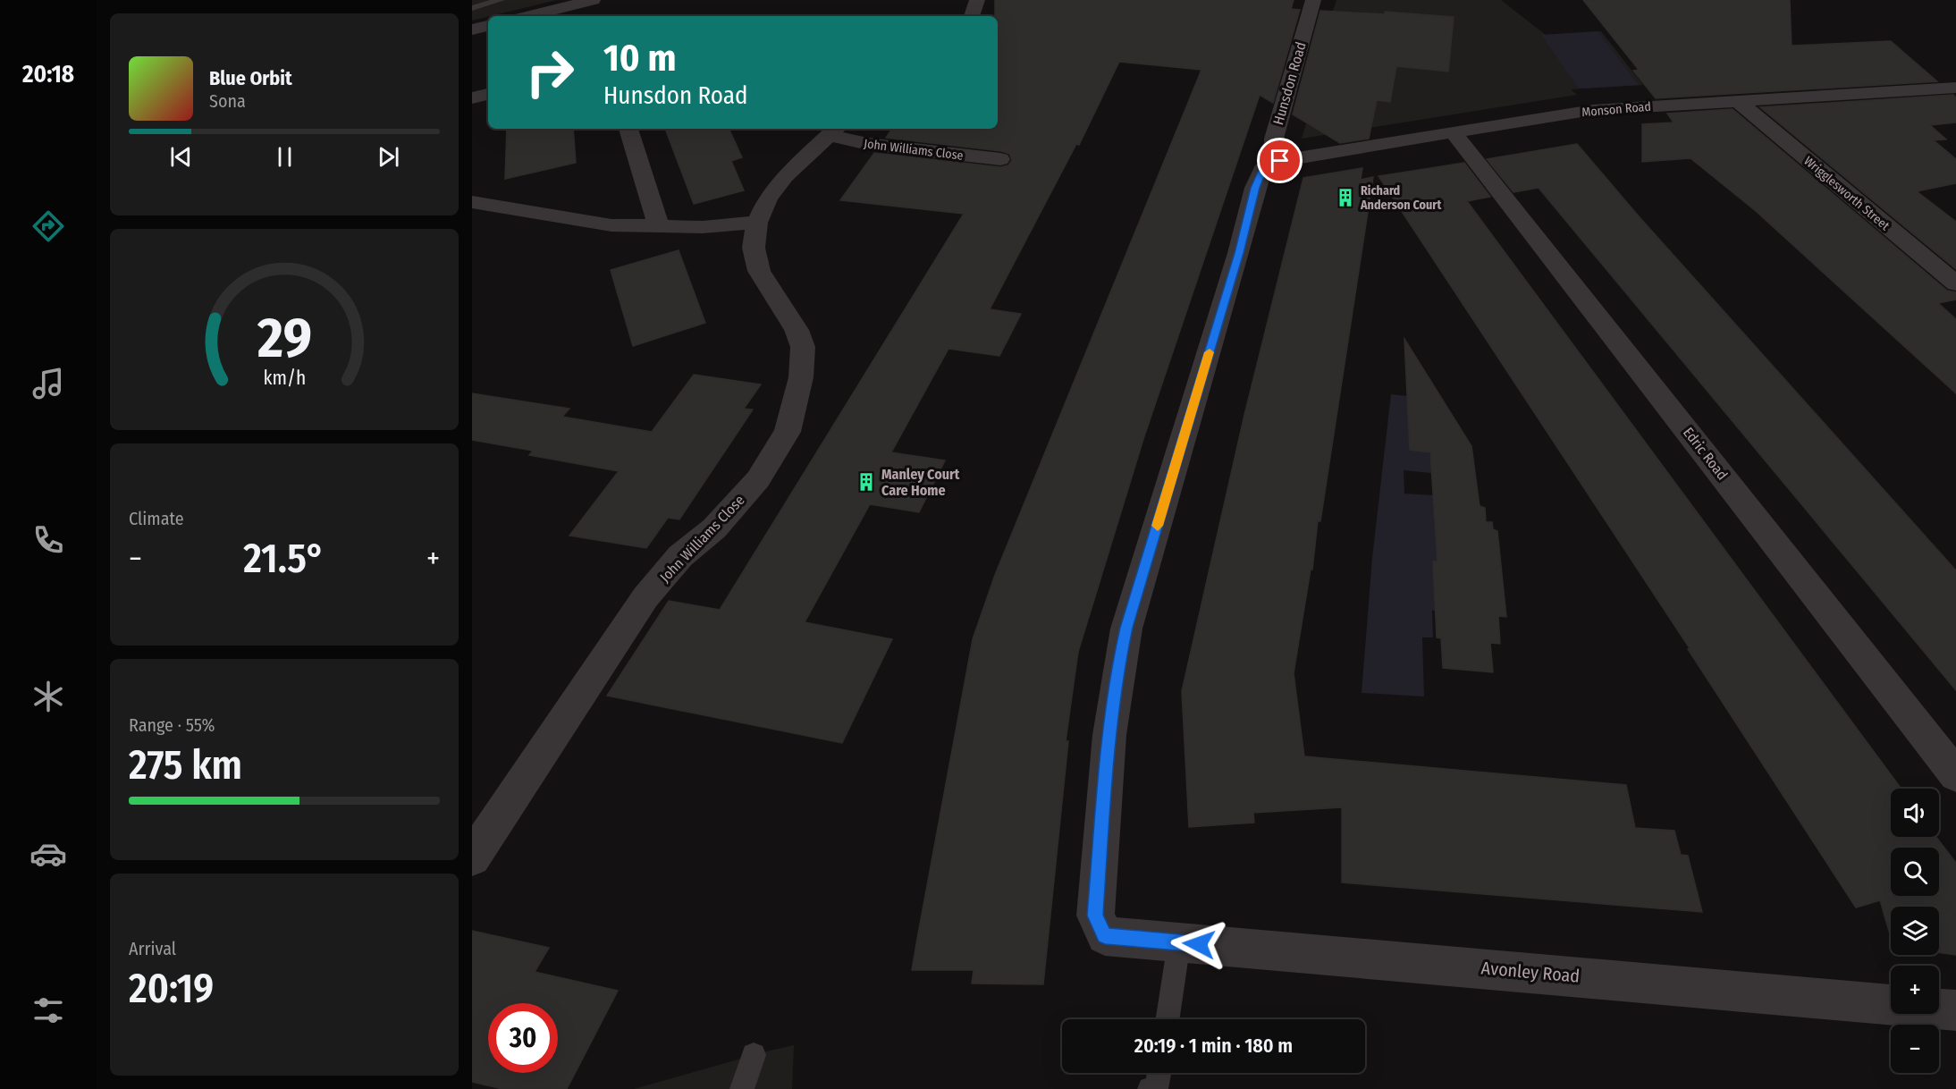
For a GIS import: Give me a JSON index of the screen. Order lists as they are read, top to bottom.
{
  "streets": {
    "street": [
      "Hunsdon Road",
      "Monson Road",
      "John Williams Close",
      "Wrigglesworth Street",
      "Edric Road",
      "Avonley Road"
    ]
  },
  "crossings": [
    ["Hunsdon Road", "Monson Road"],
    ["Hunsdon Road", "Avonley Road"],
    ["Monson Road", "Wrigglesworth Street"],
    ["Monson Road", "Edric Road"],
    ["Monson Road", "Avonley Road"]
  ],
  "places": {
    "building": ["Richard Anderson Court", "Manley Court Care Home"]
  },
  "page": {
    "tabs": "20:18",
    "turn": ["10 m", "Hunsdon Road"],
    "song": ["Blue Orbit", "Sona"],
    "tile": [
      "Climate",
      ["Range · 55%", "275 km"],
      ["Arrival", "20:19"]
    ],
    "heat": ["−", "21.5°", "+"],
    "map_buttons": ["+", "−"],
    "limit": "30",
    "trip": "20:19 · 1 min · 180 m",
    "gauge": ["29", "km/h"]
  }
}
